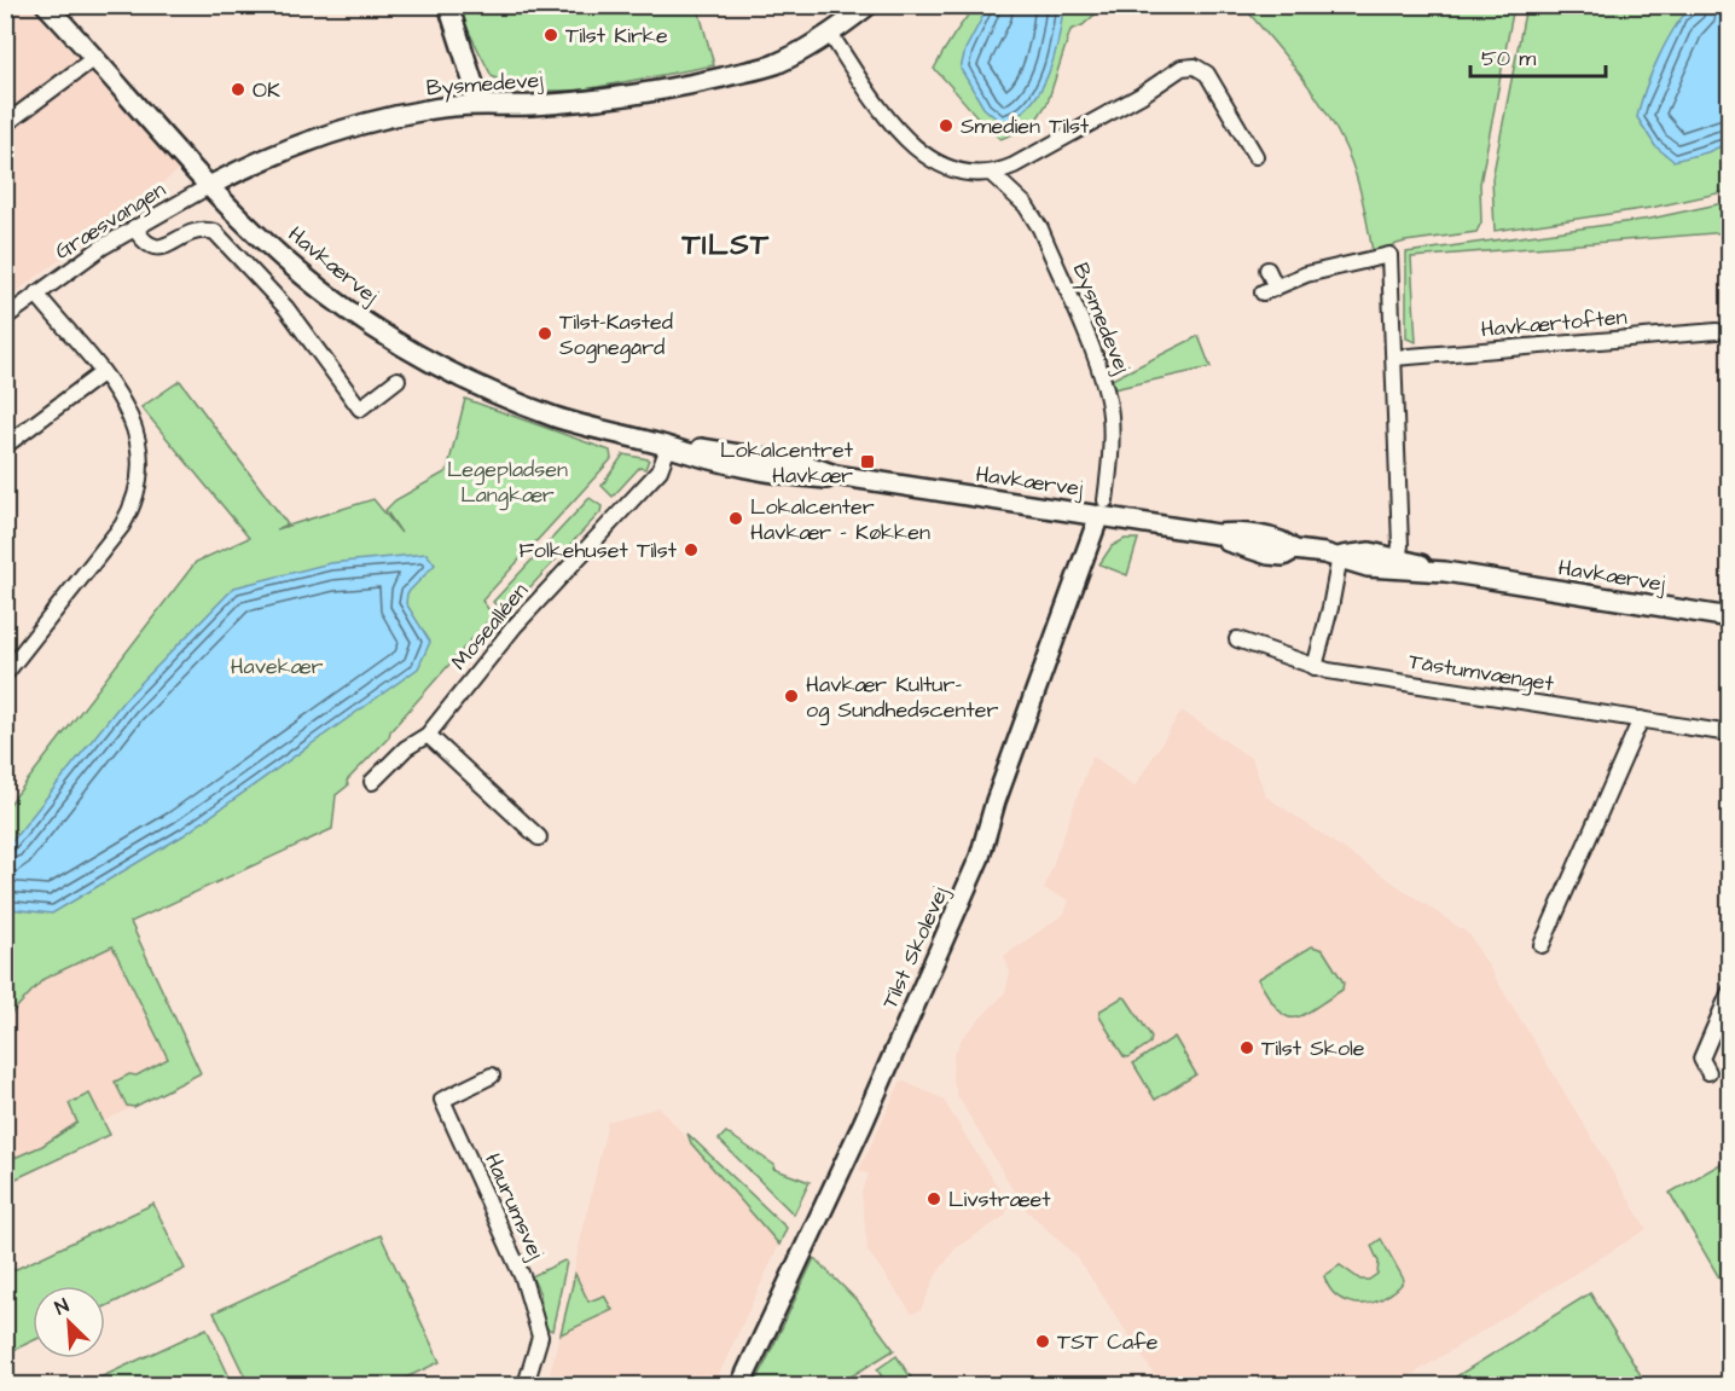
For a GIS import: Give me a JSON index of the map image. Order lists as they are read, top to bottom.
{
  "streets": {
    "street": [
      "Bysmedevej",
      "Græsvangen",
      "Havkærvej",
      "Havkærtoften",
      "Mosealléen",
      "Tåstumvænget",
      "Tilst Skolevej",
      "Haurumsvej"
    ]
  },
  "crossings": [
    ["Bysmedevej", "Græsvangen"],
    ["Bysmedevej", "Havkærvej"],
    ["Bysmedevej", "Tilst Skolevej"],
    ["Græsvangen", "Havkærvej"],
    ["Havkærvej", "Mosealléen"],
    ["Havkærvej", "Tilst Skolevej"]
  ],
  "districts": ["TILST"],
  "parks": ["Legepladsen Langkær", "Havekær"],
  "places": {
    "other": [
      "Tilst Kirke",
      "OK",
      "Smedien Tilst",
      "Tilst-Kasted Sognegård",
      "Lokalcenter Havkær - Køkken",
      "Folkehuset Tilst",
      "Havkær Kultur- og Sundhedscenter",
      "Tilst Skole",
      "Livstræet",
      "TST Cafe"
    ],
    "transit": ["Lokalcentret Havkær"]
  },
  "scale_bar": "50 m",
  "north": "top left"
}
